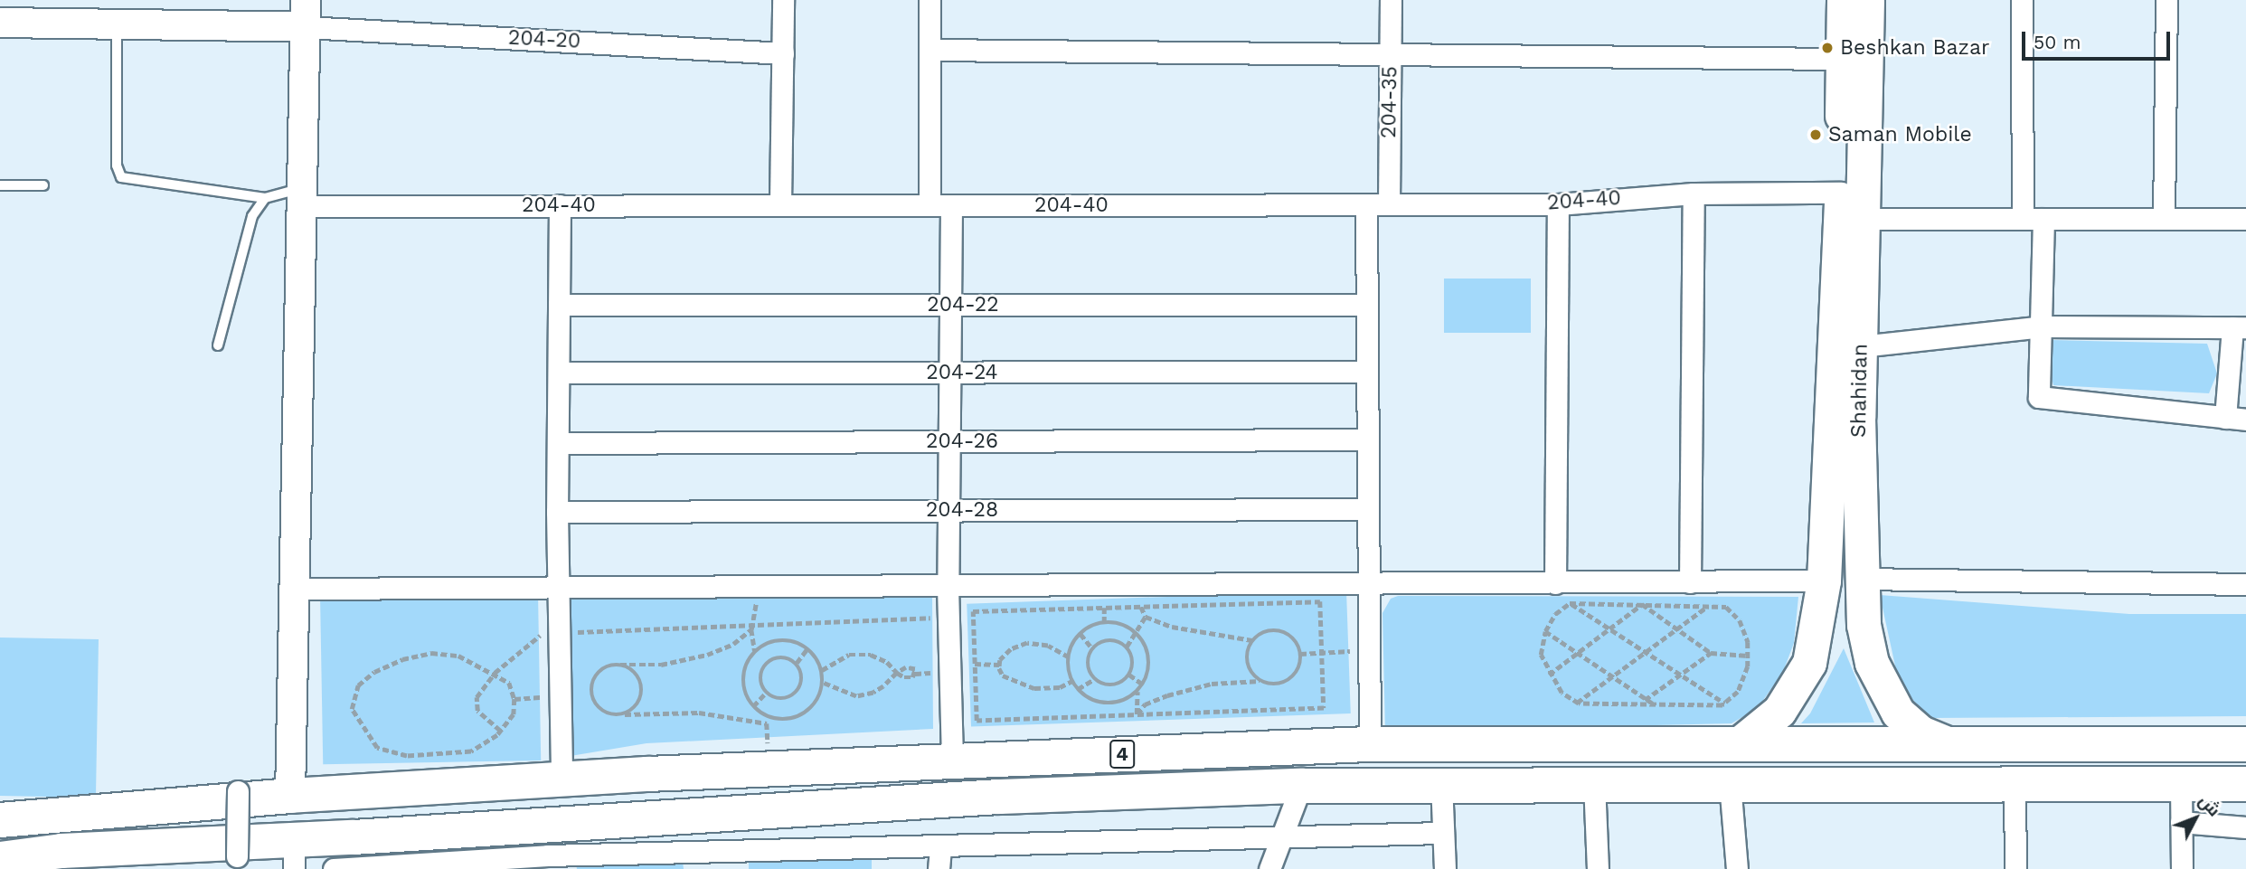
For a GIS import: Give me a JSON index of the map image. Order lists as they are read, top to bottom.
{
  "streets": {
    "highway": ["4"],
    "main road": ["Shahidan"],
    "street": [
      "204-20",
      "204-35",
      "204-40",
      "204-22",
      "204-24",
      "204-26",
      "204-28"
    ]
  },
  "crossings": [
    ["204-35", "204-40"],
    ["Shahidan", "4"]
  ],
  "places": ["Beshkan Bazar", "Saman Mobile"],
  "scale_bar": "50 m",
  "north": "top right"
}
